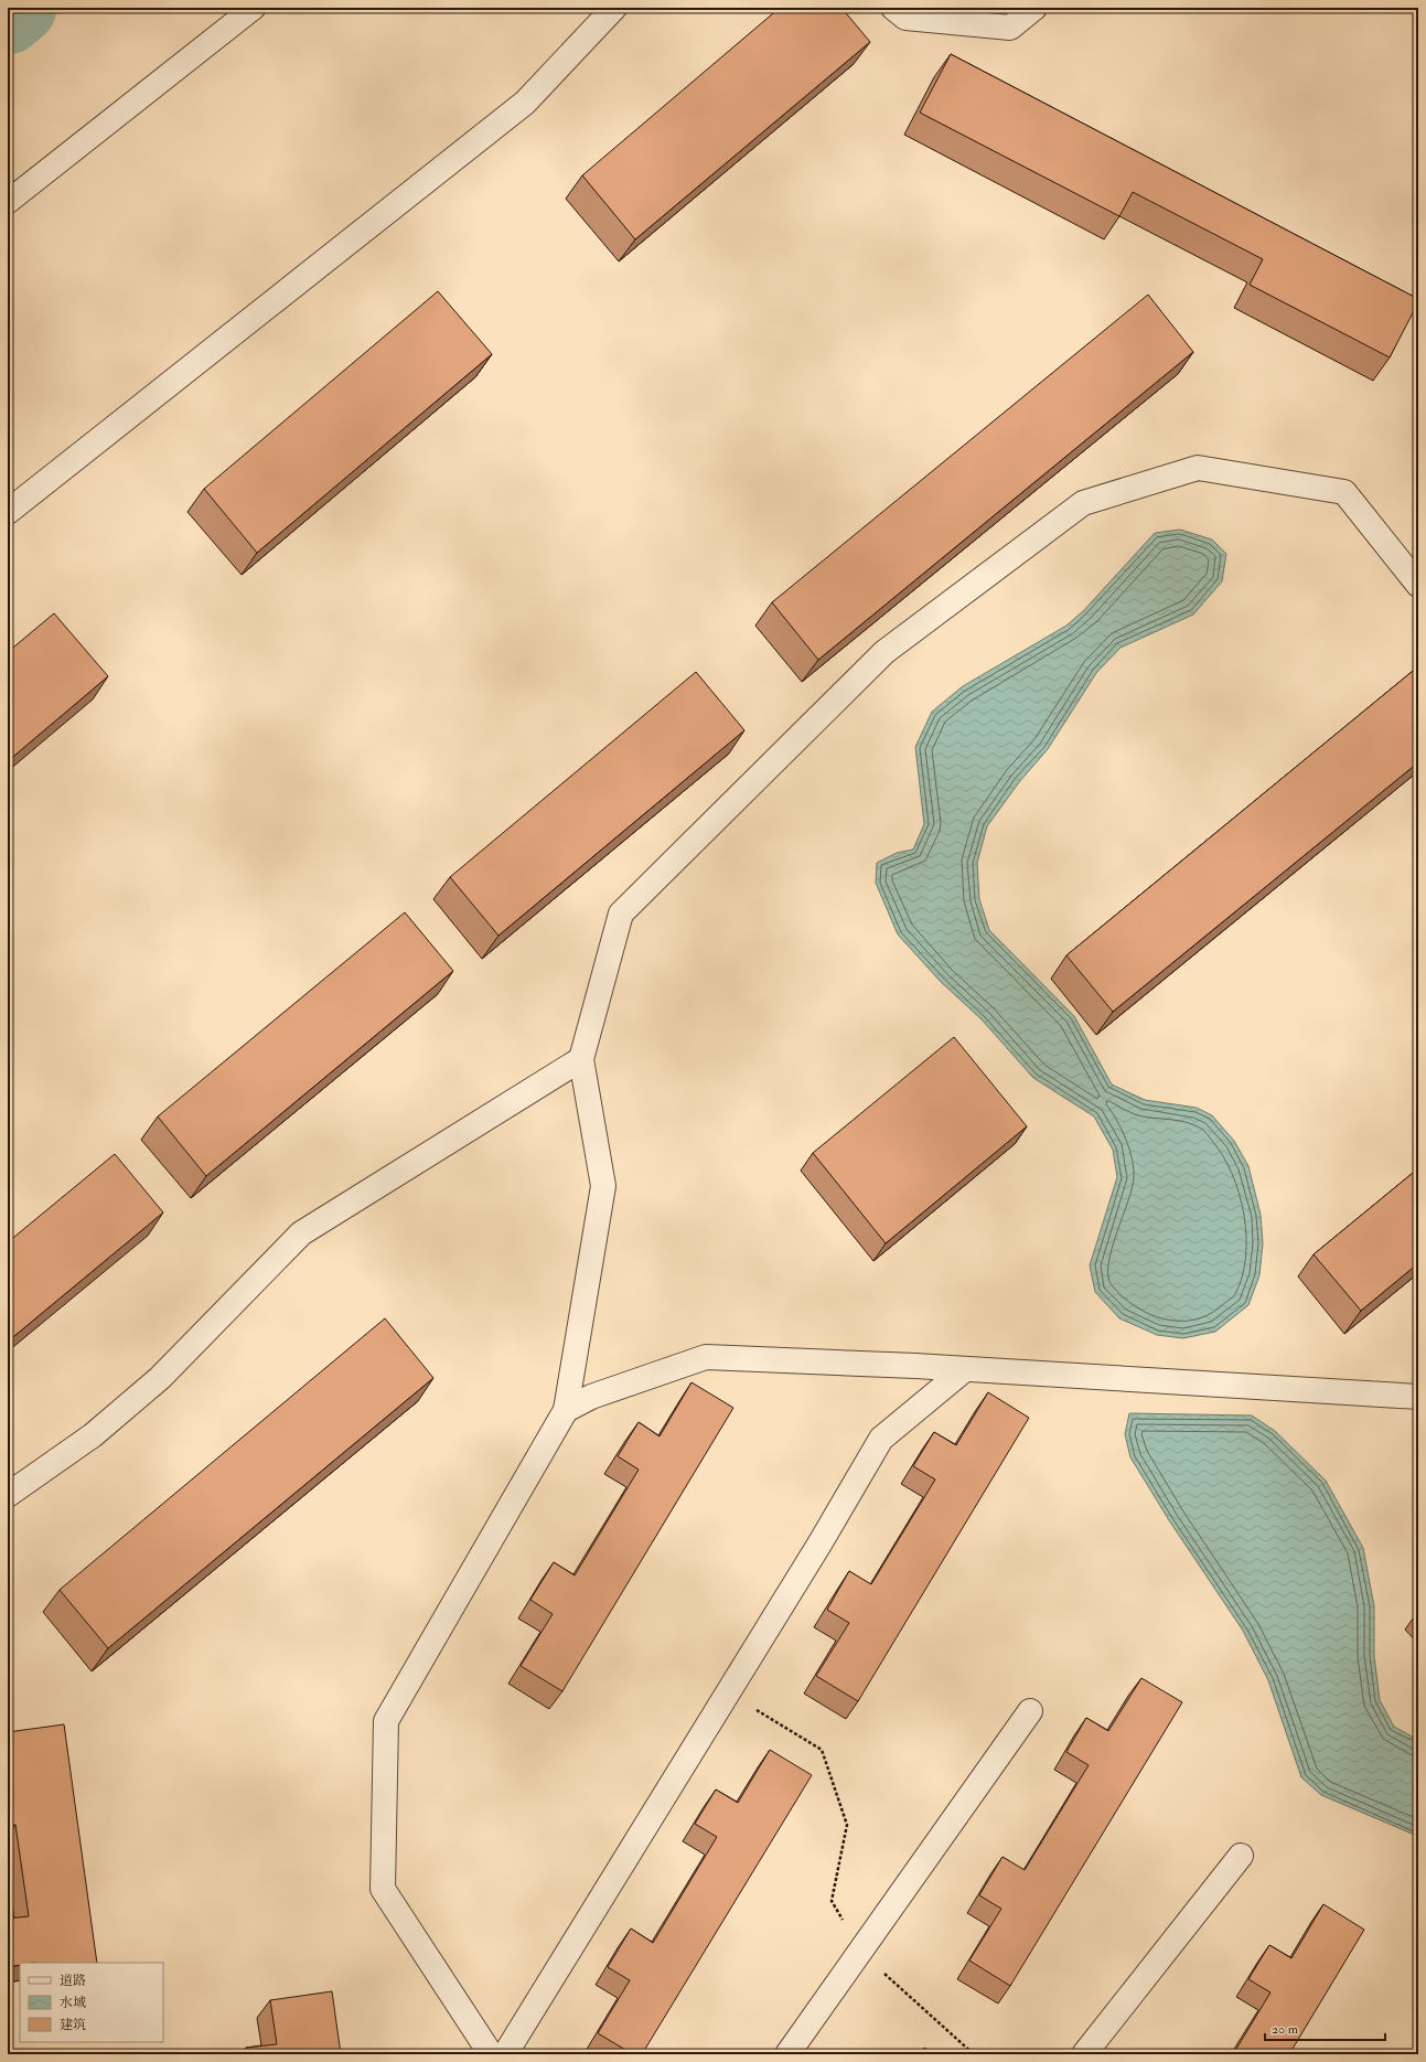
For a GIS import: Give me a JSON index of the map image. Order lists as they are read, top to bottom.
{
  "legend": ["道路", "水域", "建筑"],
  "scale_bar": "20 m"
}
